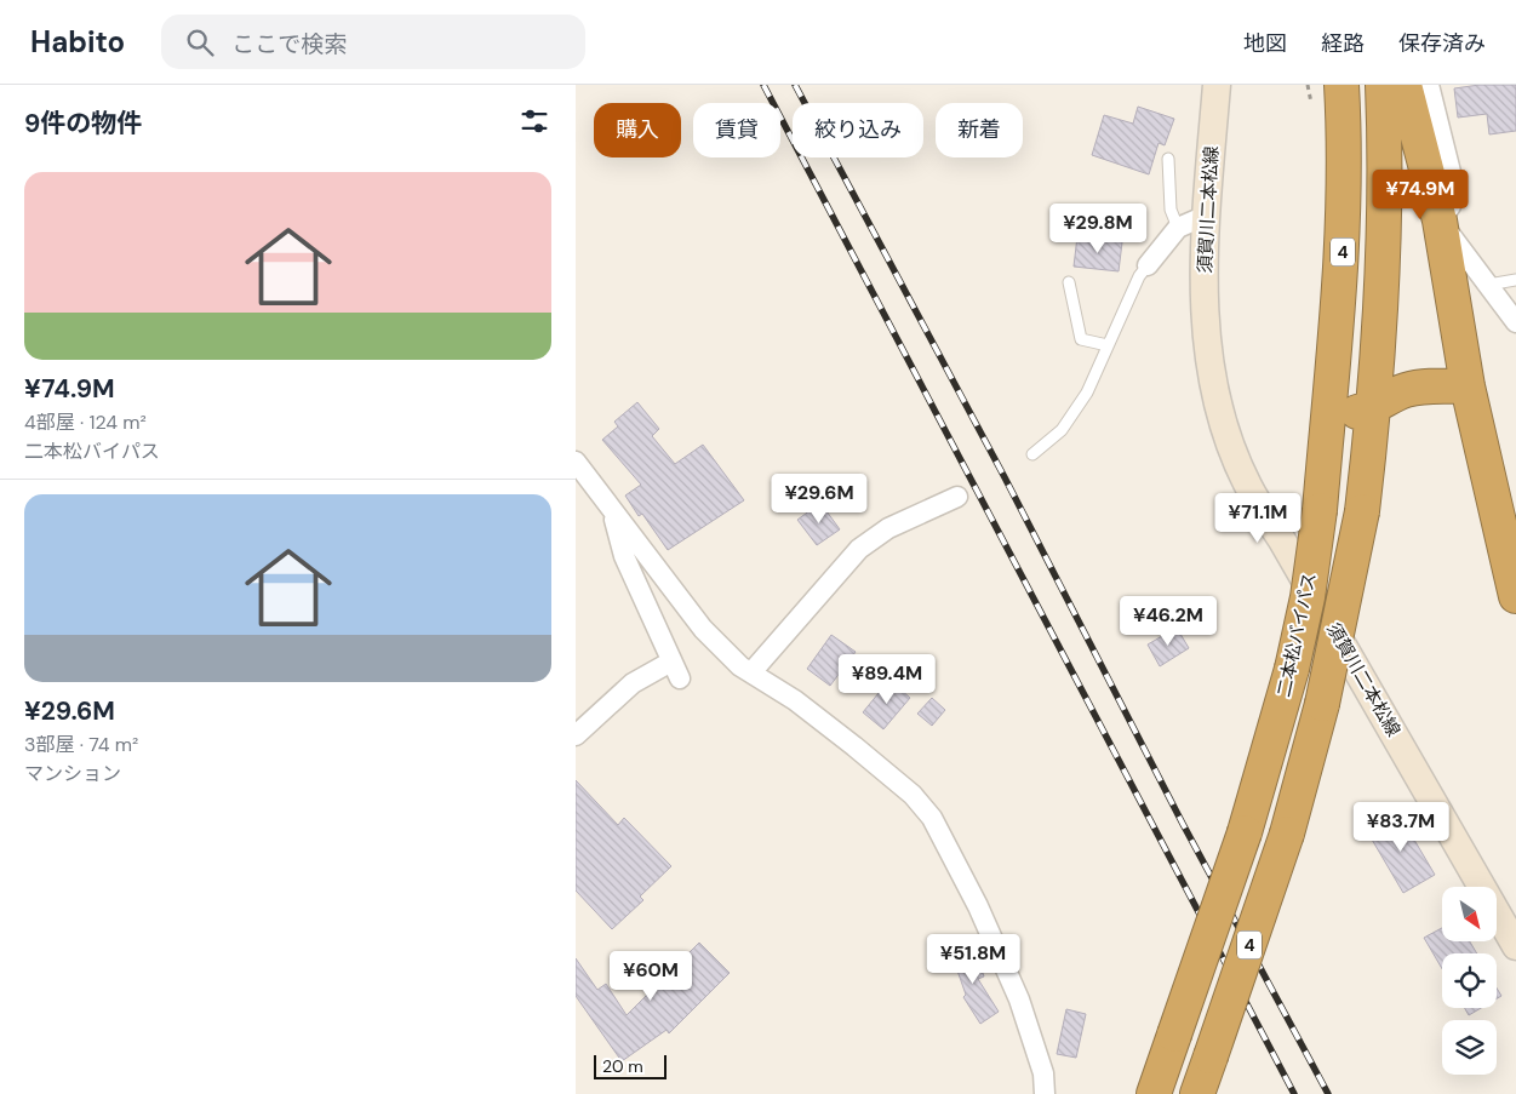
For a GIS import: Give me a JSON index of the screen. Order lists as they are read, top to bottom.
{
  "streets": {
    "highway": ["4", "二本松バイパス"],
    "main road": ["須賀川二本松線"]
  },
  "scale_bar": "20 m",
  "north": "bottom right",
  "page": {
    "header": "Habito",
    "search": "ここで検索",
    "nav": ["地図", "経路", "保存済み"],
    "heading": "9件の物件",
    "chip": [
      "購入",
      "賃貸",
      "絞り込み",
      "新着"
    ],
    "list": [
      {
        "name": "¥74.9M",
        "note": "4部屋 · 124 m² · 二本松バイパス"
      },
      {
        "name": "¥29.6M",
        "note": "3部屋 · 74 m² · マンション"
      }
    ],
    "price": [
      "¥74.9M",
      "¥29.8M",
      "¥29.6M",
      "¥71.1M",
      "¥46.2M",
      "¥89.4M",
      "¥83.7M",
      "¥51.8M",
      "¥60M"
    ],
    "scale": "20 m"
  }
}
